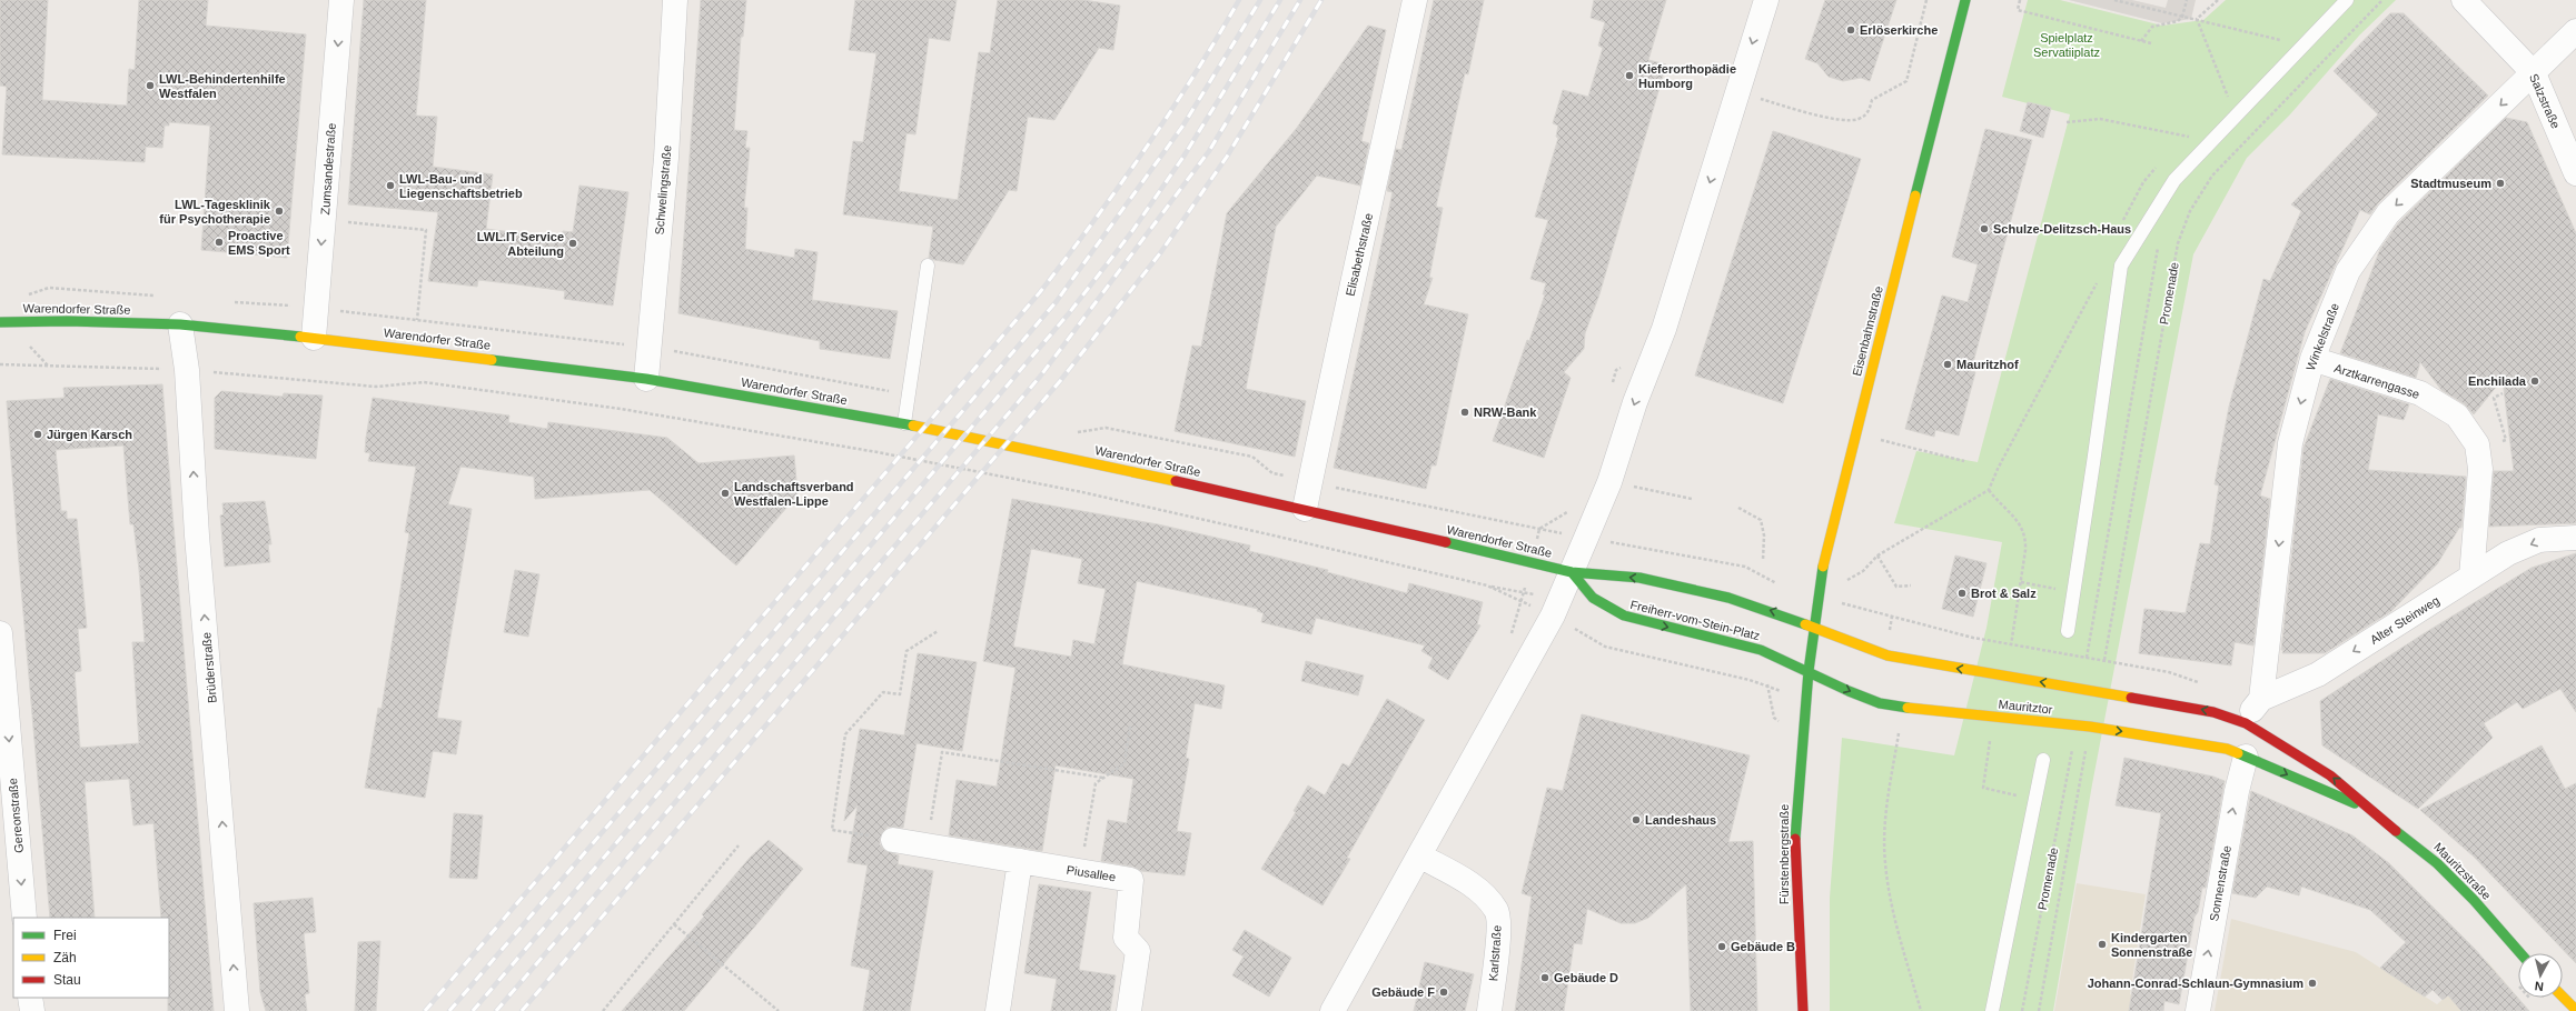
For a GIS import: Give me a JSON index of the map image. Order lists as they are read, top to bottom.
{
  "streets": {
    "main road": [
      "Warendorfer Straße",
      "Eisenbahnstraße",
      "Freiherr-vom-Stein-Platz",
      "Mauritztor",
      "Fürstenbergstraße",
      "Mauritzstraße"
    ],
    "street": [
      "Salzstraße",
      "Zumsandestraße",
      "Schwelingstraße",
      "Elisabethstraße",
      "Winkelstraße",
      "Arztkarrengasse",
      "Alter Steinweg",
      "Brüderstraße",
      "Gereonstraße",
      "Piusallee",
      "Sonnenstraße",
      "Karlstraße"
    ],
    "path": ["Promenade"]
  },
  "crossings": [
    ["Salzstraße", "Winkelstraße"],
    ["Zumsandestraße", "Warendorfer Straße"],
    ["Schwelingstraße", "Warendorfer Straße"],
    ["Elisabethstraße", "Warendorfer Straße"],
    ["Warendorfer Straße", "Freiherr-vom-Stein-Platz"],
    ["Warendorfer Straße", "Brüderstraße"],
    ["Eisenbahnstraße", "Freiherr-vom-Stein-Platz"],
    ["Eisenbahnstraße", "Mauritztor"],
    ["Eisenbahnstraße", "Fürstenbergstraße"],
    ["Winkelstraße", "Arztkarrengasse"],
    ["Winkelstraße", "Alter Steinweg"],
    ["Arztkarrengasse", "Alter Steinweg"],
    ["Freiherr-vom-Stein-Platz", "Mauritztor"],
    ["Freiherr-vom-Stein-Platz", "Fürstenbergstraße"],
    ["Mauritztor", "Fürstenbergstraße"],
    ["Mauritztor", "Mauritzstraße"],
    ["Mauritztor", "Sonnenstraße"],
    ["Mauritzstraße", "Sonnenstraße"]
  ],
  "one_way": [
    "Zumsandestraße",
    "Winkelstraße",
    "Alter Steinweg",
    "Brüderstraße",
    "Gereonstraße",
    "Sonnenstraße"
  ],
  "parks": ["Spielplatz Servatiiplatz"],
  "places": [
    "Erlöserkirche",
    "Kieferorthopädie Humborg",
    "LWL-Behindertenhilfe Westfalen",
    "Stadtmuseum",
    "LWL-Bau- und Liegenschaftsbetrieb",
    "LWL-Tagesklinik für Psychotherapie",
    "Schulze-Delitzsch-Haus",
    "Proactive EMS Sport",
    "LWL.IT Service Abteilung",
    "Mauritzhof",
    "Enchilada",
    "NRW-Bank",
    "Jürgen Karsch",
    "Landschaftsverband Westfalen-Lippe",
    "Brot & Salz",
    "Landeshaus",
    "Kindergarten Sonnenstraße",
    "Gebäude B",
    "Gebäude D",
    "Johann-Conrad-Schlaun-Gymnasium",
    "Gebäude F"
  ],
  "legend": ["Frei", "Zäh", "Stau"],
  "north": "bottom"
}
